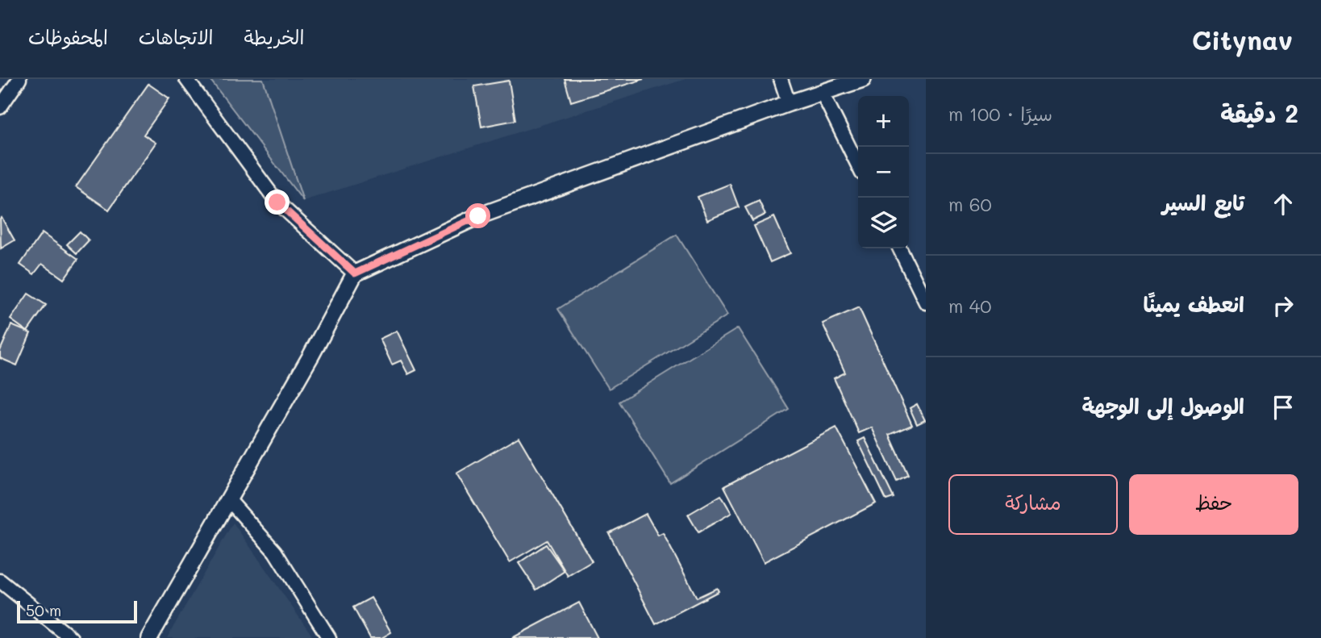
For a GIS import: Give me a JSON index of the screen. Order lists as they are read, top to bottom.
{
  "scale_bar": "50 m",
  "page": {
    "header": "Citynav",
    "nav": ["الخريطة", "الاتجاهات", "المحفوظات"],
    "heading": ["2 دقيقة", "سيرًا · 100 m"],
    "map_buttons": ["+", "−"],
    "list": [
      ["تابع السير", "60 m"],
      ["انعطف يمينًا", "40 m"],
      "الوصول إلى الوجهة"
    ],
    "buttons": ["حفظ", "مشاركة"],
    "scale": "50 m"
  }
}
